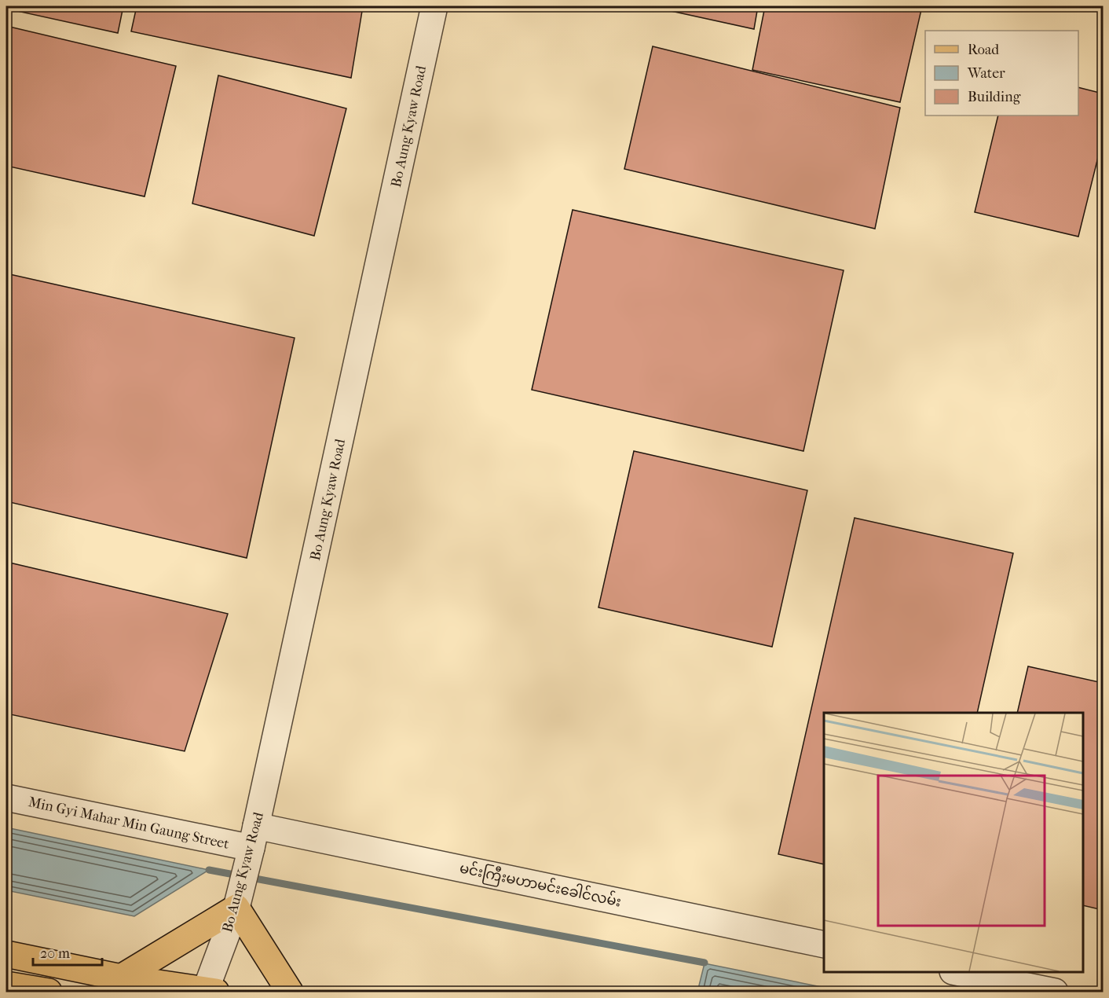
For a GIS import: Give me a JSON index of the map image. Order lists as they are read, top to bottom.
{
  "streets": {
    "street": ["Bo Aung Kyaw Road", "Min Gyi Mahar Min Gaung Street", "မင်းကြီးမဟာမင်းခေါင်လမ်း"]
  },
  "crossings": [
    ["Bo Aung Kyaw Road", "Min Gyi Mahar Min Gaung Street"],
    ["Bo Aung Kyaw Road", "မင်းကြီးမဟာမင်းခေါင်လမ်း"],
    ["Min Gyi Mahar Min Gaung Street", "မင်းကြီးမဟာမင်းခေါင်လမ်း"]
  ],
  "legend": ["Road", "Water", "Building"],
  "scale_bar": "20 m"
}
